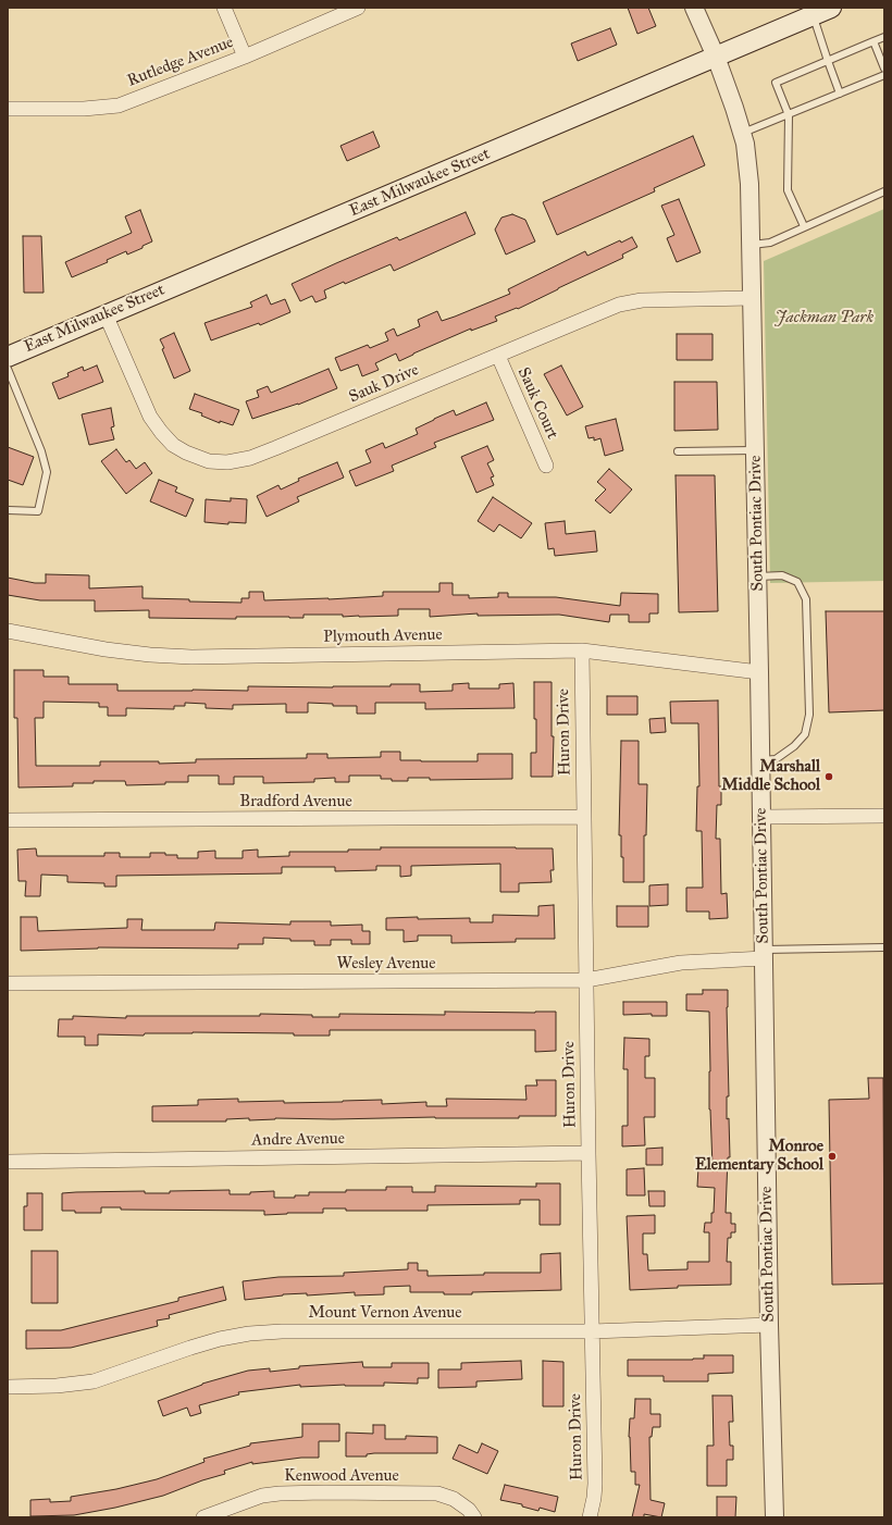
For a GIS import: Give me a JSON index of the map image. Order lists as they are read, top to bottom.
{
  "streets": {
    "main road": ["East Milwaukee Street"],
    "street": [
      "Rutledge Avenue",
      "Sauk Drive",
      "Sauk Court",
      "South Pontiac Drive",
      "Plymouth Avenue",
      "Huron Drive",
      "Bradford Avenue",
      "Wesley Avenue",
      "Andre Avenue",
      "Mount Vernon Avenue",
      "Kenwood Avenue"
    ]
  },
  "crossings": [
    ["East Milwaukee Street", "Sauk Drive"],
    ["East Milwaukee Street", "South Pontiac Drive"],
    ["Sauk Drive", "Sauk Court"],
    ["Sauk Drive", "South Pontiac Drive"],
    ["South Pontiac Drive", "Plymouth Avenue"],
    ["South Pontiac Drive", "Wesley Avenue"],
    ["South Pontiac Drive", "Mount Vernon Avenue"],
    ["Plymouth Avenue", "Huron Drive"],
    ["Huron Drive", "Bradford Avenue"],
    ["Huron Drive", "Wesley Avenue"],
    ["Huron Drive", "Andre Avenue"],
    ["Huron Drive", "Mount Vernon Avenue"]
  ],
  "parks": ["Jackman Park"],
  "places": ["Marshall Middle School", "Monroe Elementary School"]
}
